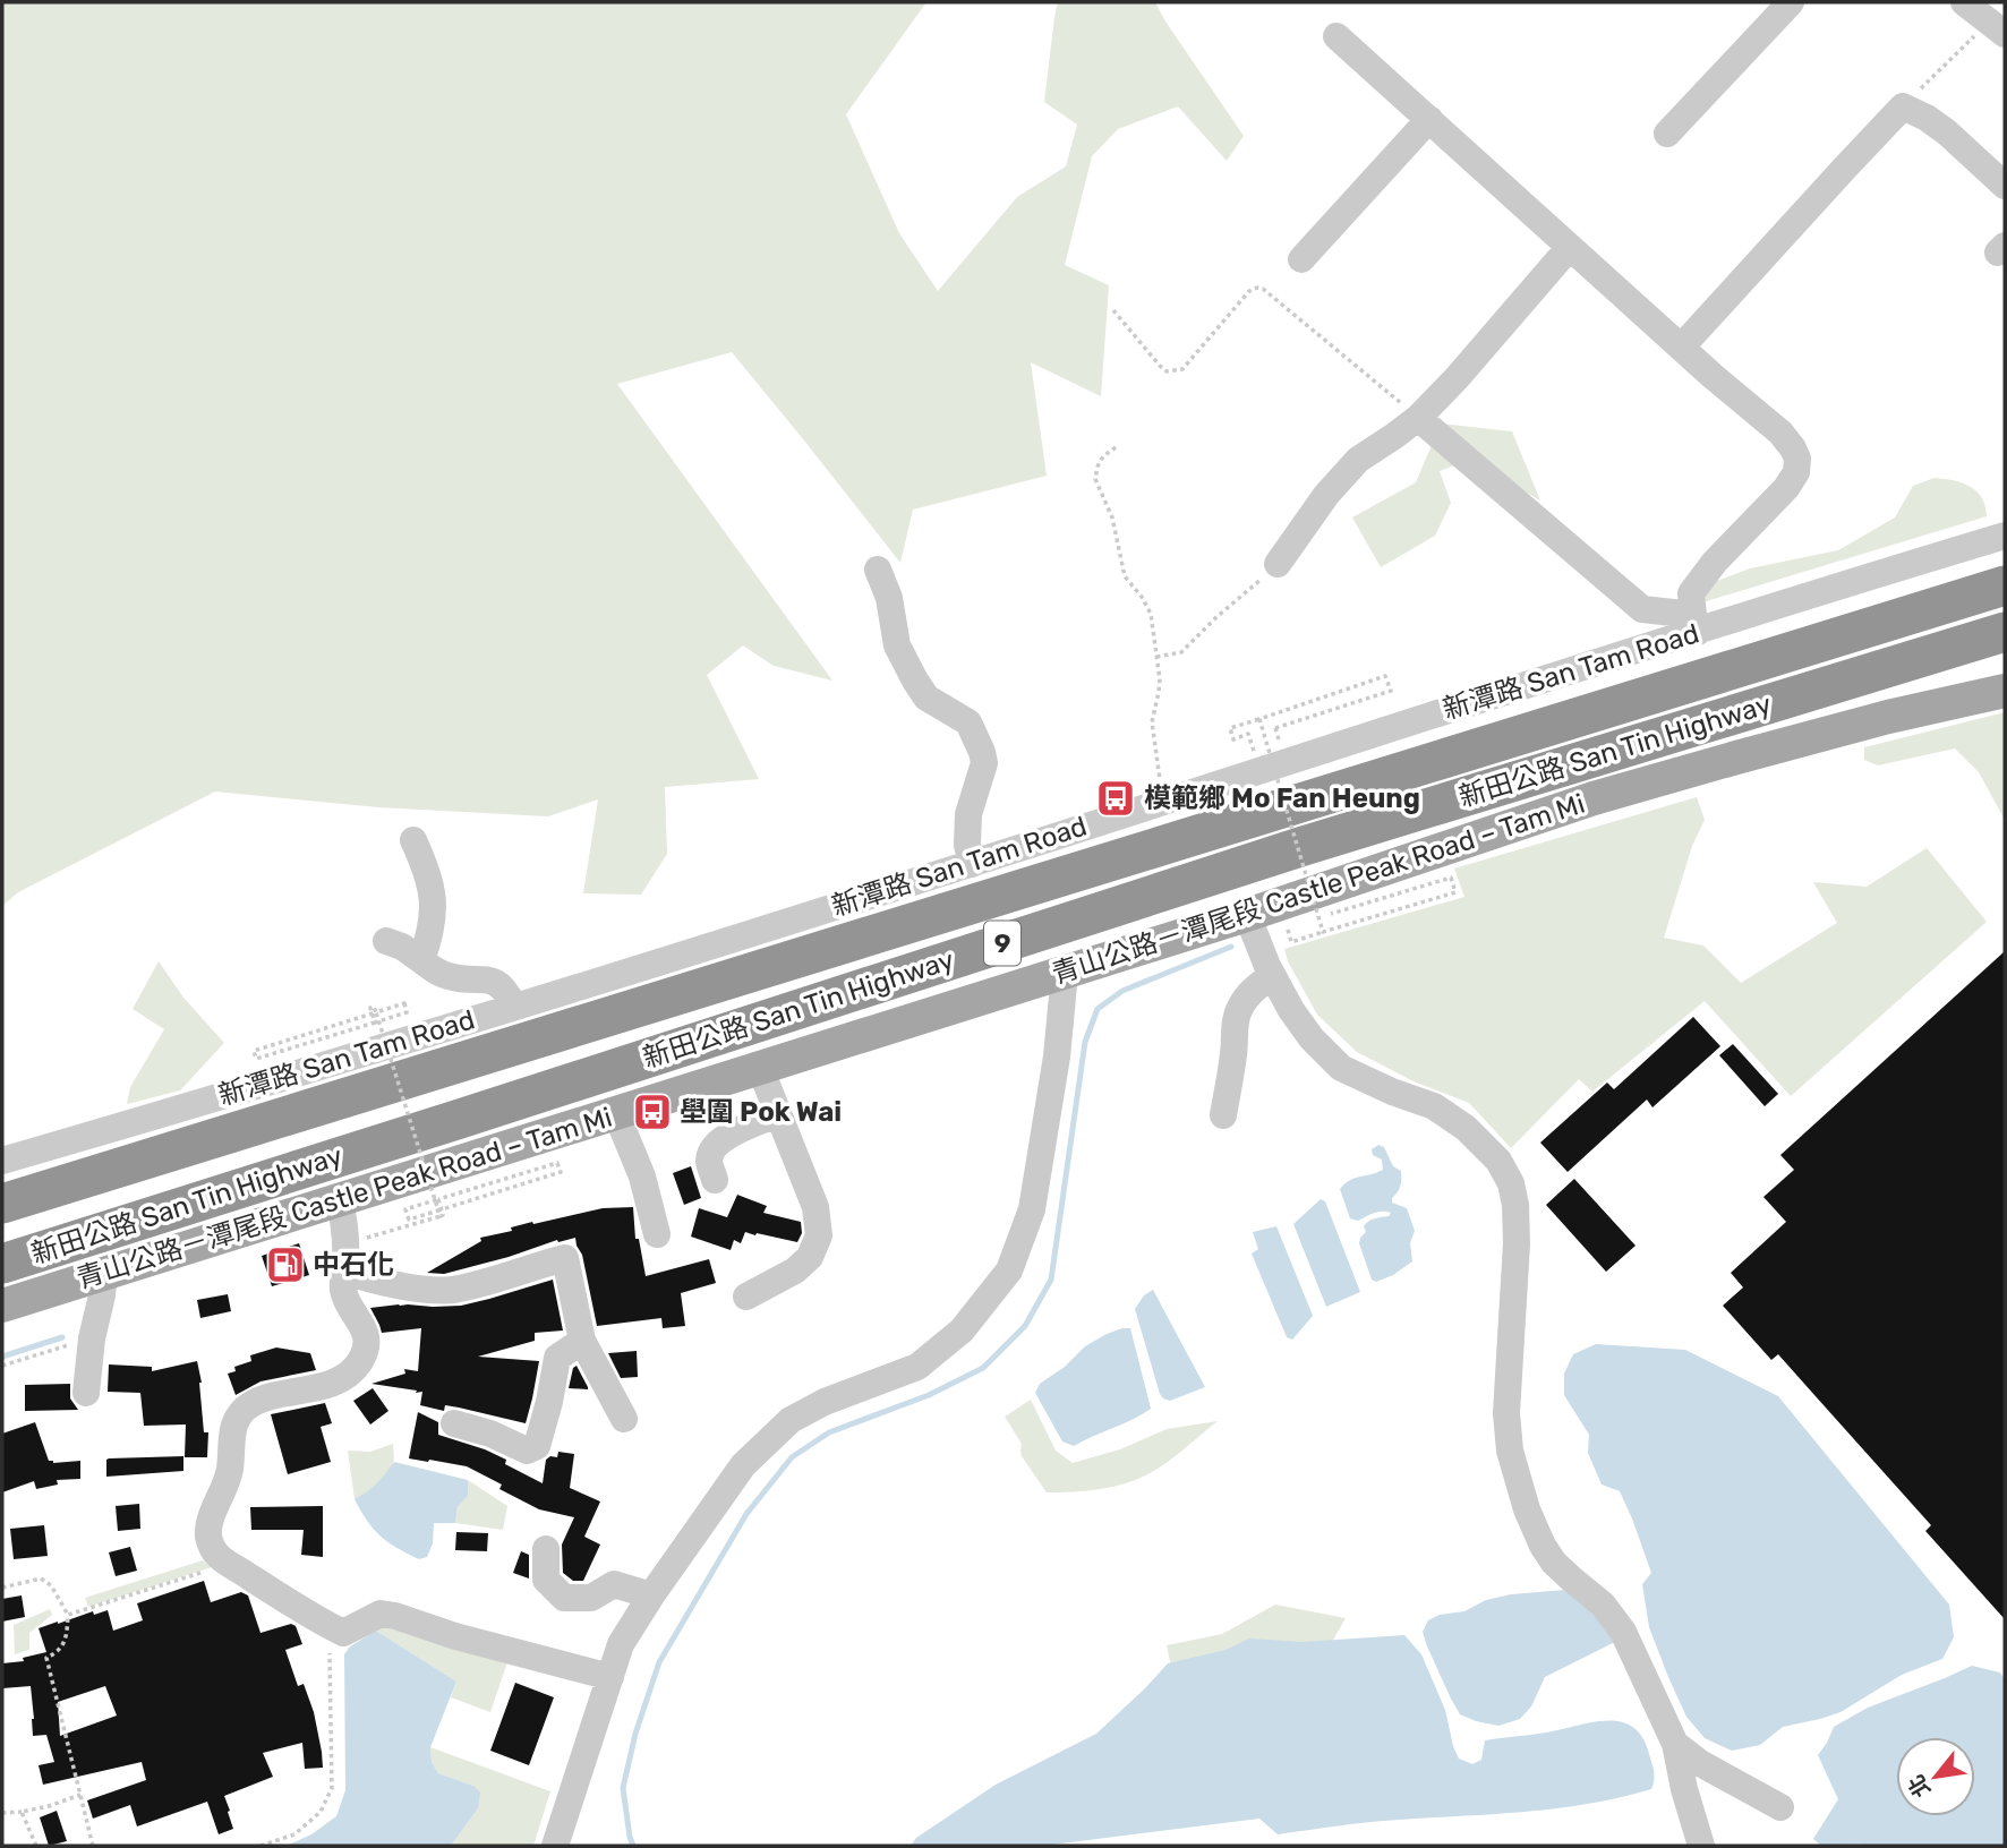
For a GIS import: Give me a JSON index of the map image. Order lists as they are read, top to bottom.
{
  "streets": {
    "highway": ["新田公路 San Tin Highway", "9"],
    "main road": ["青山公路－潭尾段 Castle Peak Road – Tam Mi"],
    "street": ["新潭路 San Tam Road"]
  },
  "places": {
    "bus stop": ["模範鄉 Mo Fan Heung", "壆圍 Pok Wai"],
    "fuel station": ["中石化"]
  },
  "north": "bottom left"
}
